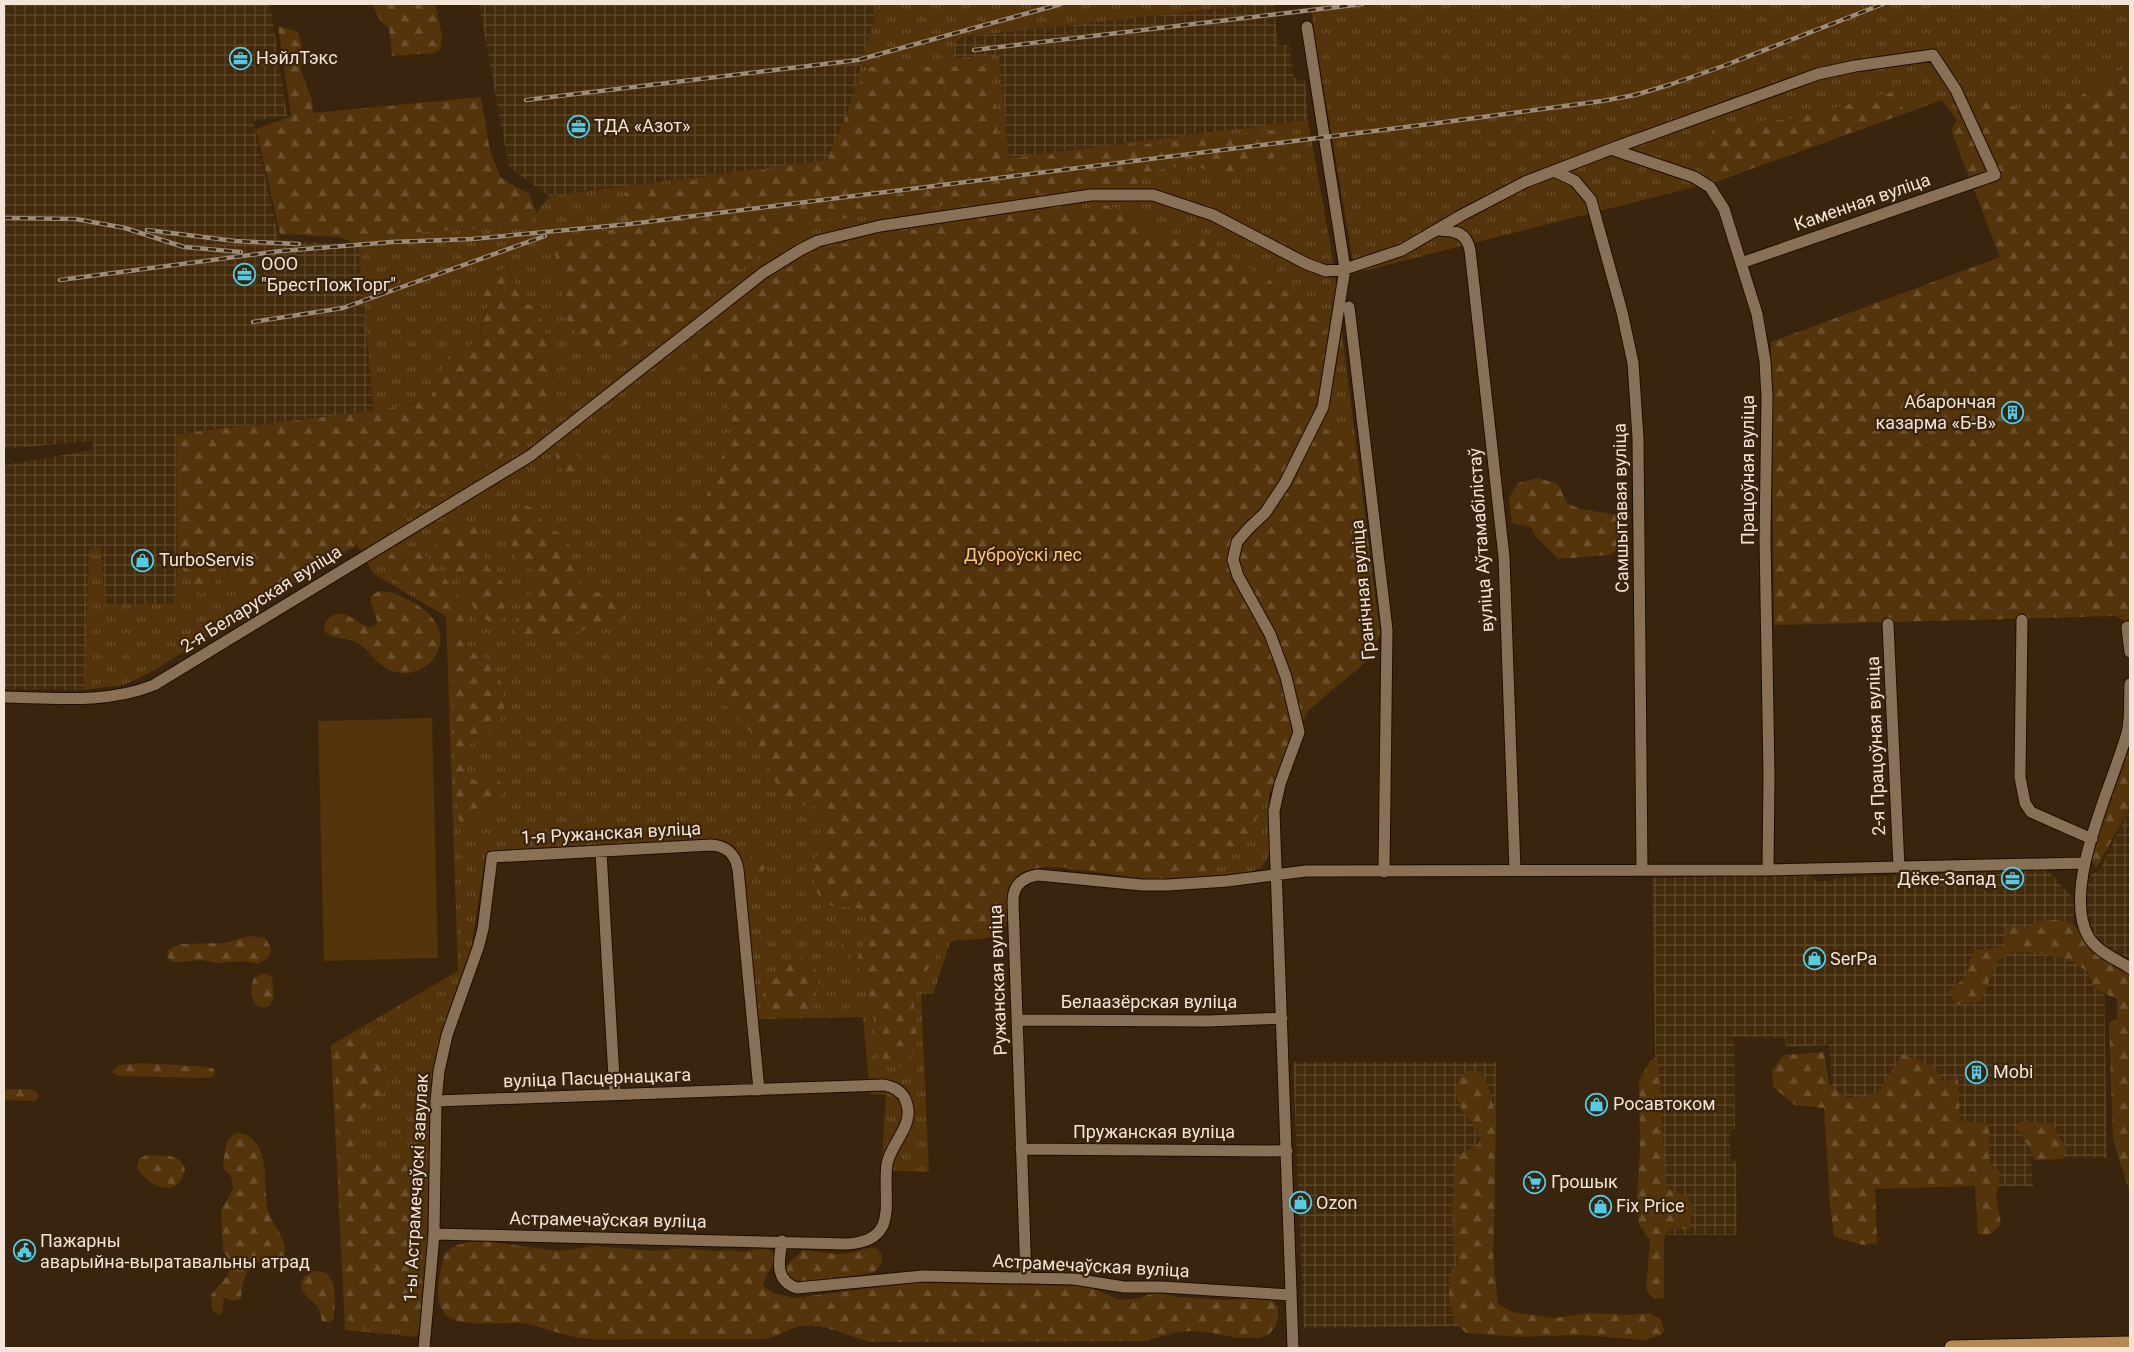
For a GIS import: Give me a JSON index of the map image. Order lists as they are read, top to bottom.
{
  "streets": {
    "street": [
      "Каменная вуліца",
      "Працоўная вуліца",
      "Самшытавая вуліца",
      "вуліца Аўтамабілістаў",
      "Гранічная вуліца",
      "2-я Беларуская вуліца",
      "2-я Працоўная вуліца",
      "1-я Ружанская вуліца",
      "Ружанская вуліца",
      "Белаазёрская вуліца",
      "вуліца Пасцернацкага",
      "Пружанская вуліца",
      "1-ы Астрамечаўскі завулак",
      "Астрамечаўская вуліца"
    ]
  },
  "crossings": [
    ["Каменная вуліца", "Працоўная вуліца"],
    ["Каменная вуліца", "2-я Беларуская вуліца"],
    ["Працоўная вуліца", "2-я Беларуская вуліца"],
    ["Самшытавая вуліца", "2-я Беларуская вуліца"],
    ["вуліца Аўтамабілістаў", "2-я Беларуская вуліца"],
    ["1-я Ружанская вуліца", "вуліца Пасцернацкага"],
    ["1-я Ружанская вуліца", "1-ы Астрамечаўскі завулак"],
    ["Ружанская вуліца", "Белаазёрская вуліца"],
    ["Ружанская вуліца", "Пружанская вуліца"],
    ["Ружанская вуліца", "Астрамечаўская вуліца"],
    ["вуліца Пасцернацкага", "1-ы Астрамечаўскі завулак"],
    ["вуліца Пасцернацкага", "Астрамечаўская вуліца"],
    ["1-ы Астрамечаўскі завулак", "Астрамечаўская вуліца"]
  ],
  "parks": ["Дуброўскі лес"],
  "places": {
    "office": [
      "НэйлТэкс",
      "ТДА «Азот»",
      "ООО \"БрестПожТорг\"",
      "Дёке-Запад"
    ],
    "building": ["Абарончая казарма «Б-В»", "Mobi"],
    "shop": [
      "TurboServis",
      "SerPa",
      "Росавтоком",
      "Ozon",
      "Fix Price"
    ],
    "supermarket": ["Грошык"],
    "public building": ["Пажарны аварыйна-выратавальны атрад"]
  }
}
